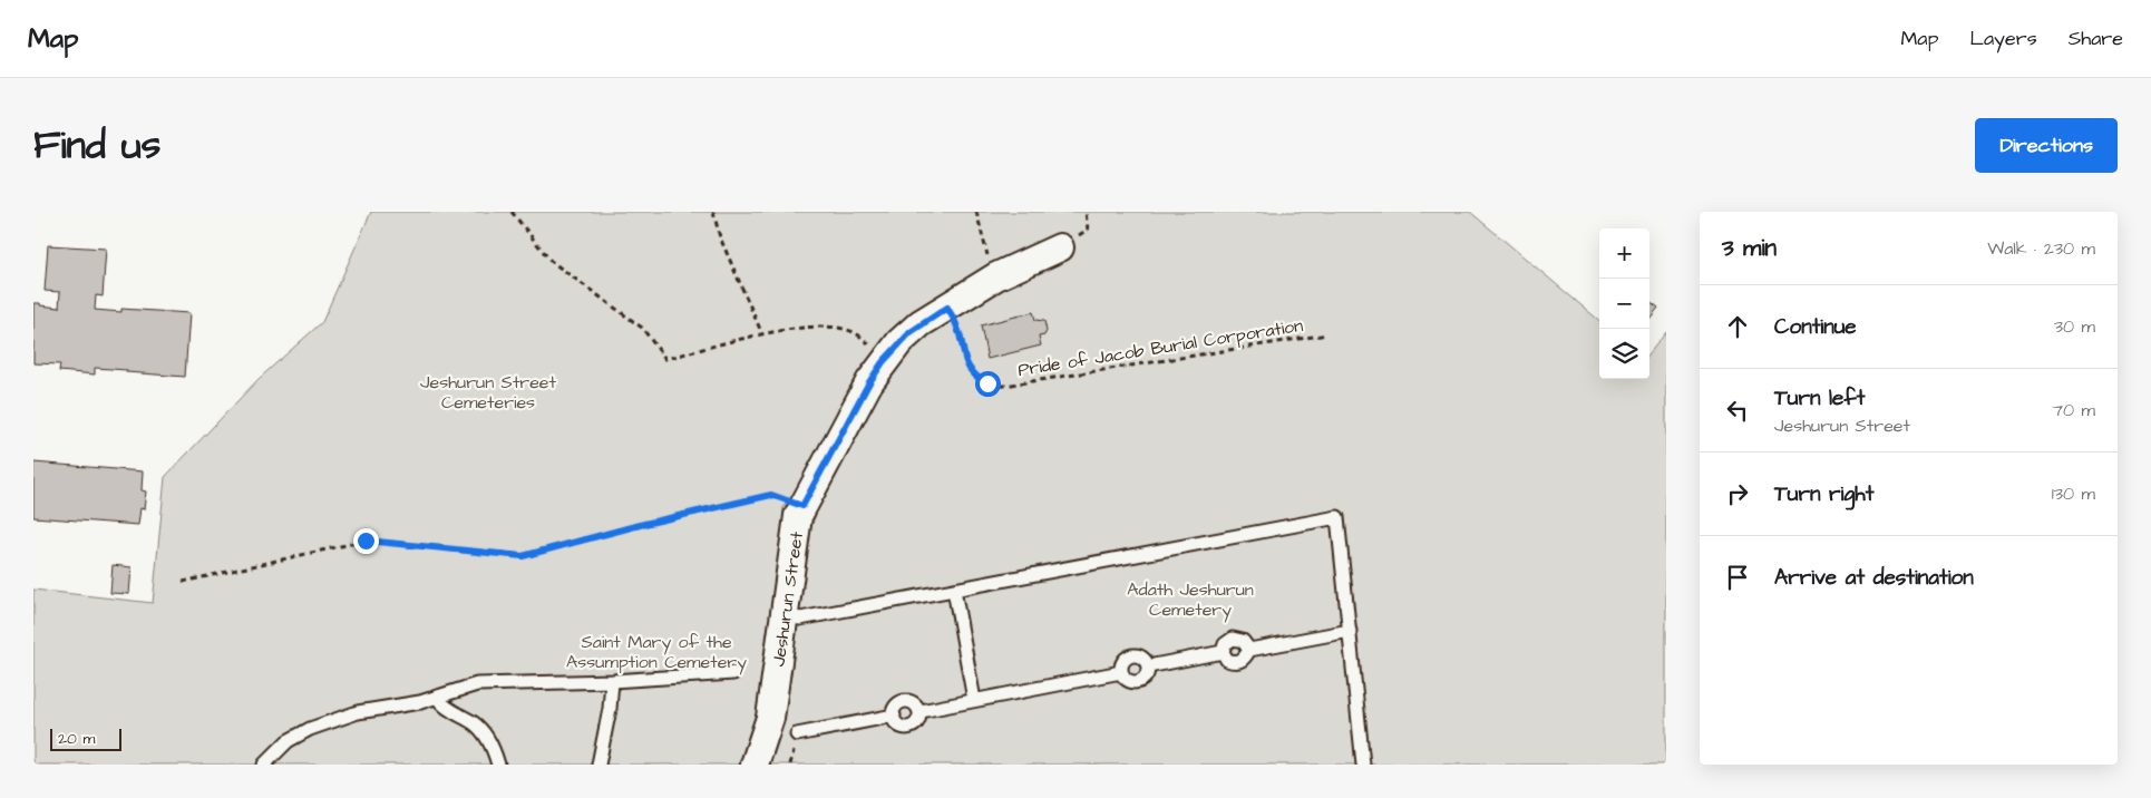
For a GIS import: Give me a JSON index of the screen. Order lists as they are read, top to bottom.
{
  "streets": {
    "street": ["Jeshurun Street"],
    "path": ["Pride of Jacob Burial Corporation"]
  },
  "crossings": [
    ["Pride of Jacob Burial Corporation", "Jeshurun Street"]
  ],
  "parks": ["Jeshurun Street Cemeteries", "Adath Jeshurun Cemetery", "Saint Mary of the Assumption Cemetery"],
  "scale_bar": "20 m",
  "page": {
    "header": "Map",
    "nav": ["Map", "Layers", "Share"],
    "title": "Find us",
    "buttons": "Directions",
    "heading": ["3 min", "Walk · 230 m"],
    "map_buttons": ["+", "−"],
    "list": [
      ["Continue", "30 m"],
      ["Turn left", "Jeshurun Street", "70 m"],
      ["Turn right", "130 m"],
      "Arrive at destination"
    ],
    "scale": "20 m"
  }
}
